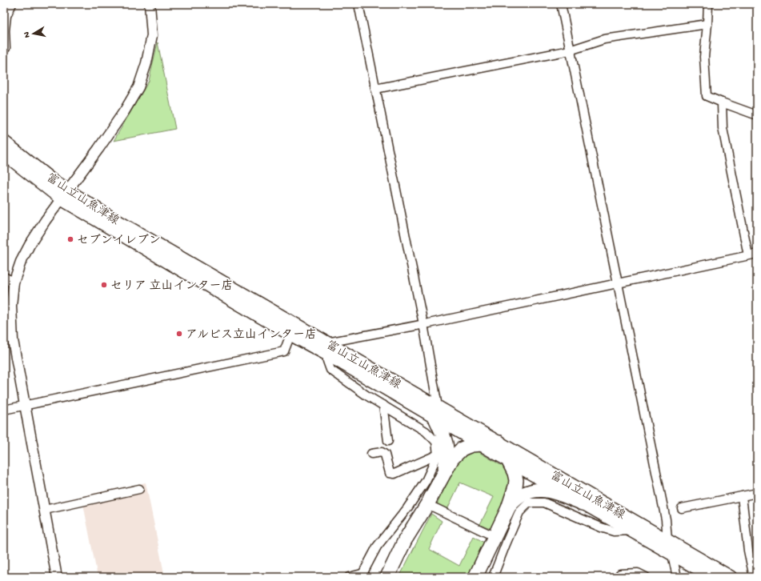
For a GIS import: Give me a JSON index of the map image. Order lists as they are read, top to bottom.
{
  "streets": {
    "main road": ["富山立山魚津線"]
  },
  "places": ["セブンイレブン", "セリア 立山インター店", "アルビス立山インター店"],
  "north": "left"
}
